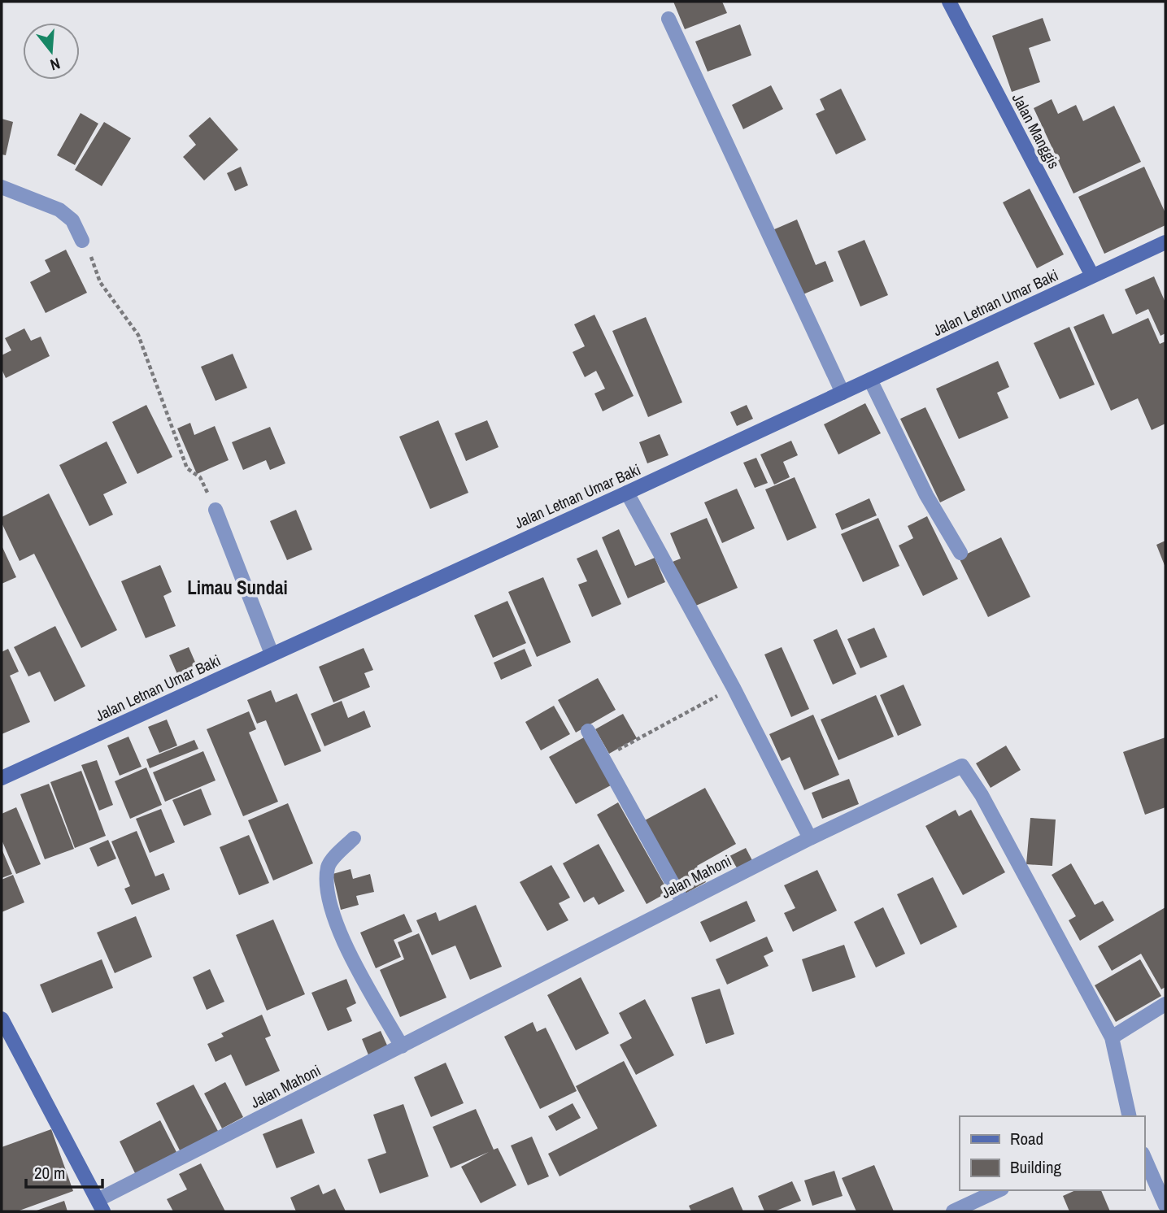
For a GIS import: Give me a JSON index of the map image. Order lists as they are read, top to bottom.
{
  "streets": {
    "street": ["Jalan Manggis", "Jalan Letnan Umar Baki", "Jalan Mahoni"]
  },
  "crossings": [
    ["Jalan Manggis", "Jalan Letnan Umar Baki"]
  ],
  "districts": ["Limau Sundai"],
  "legend": ["Road", "Building"],
  "scale_bar": "20 m",
  "north": "bottom"
}
